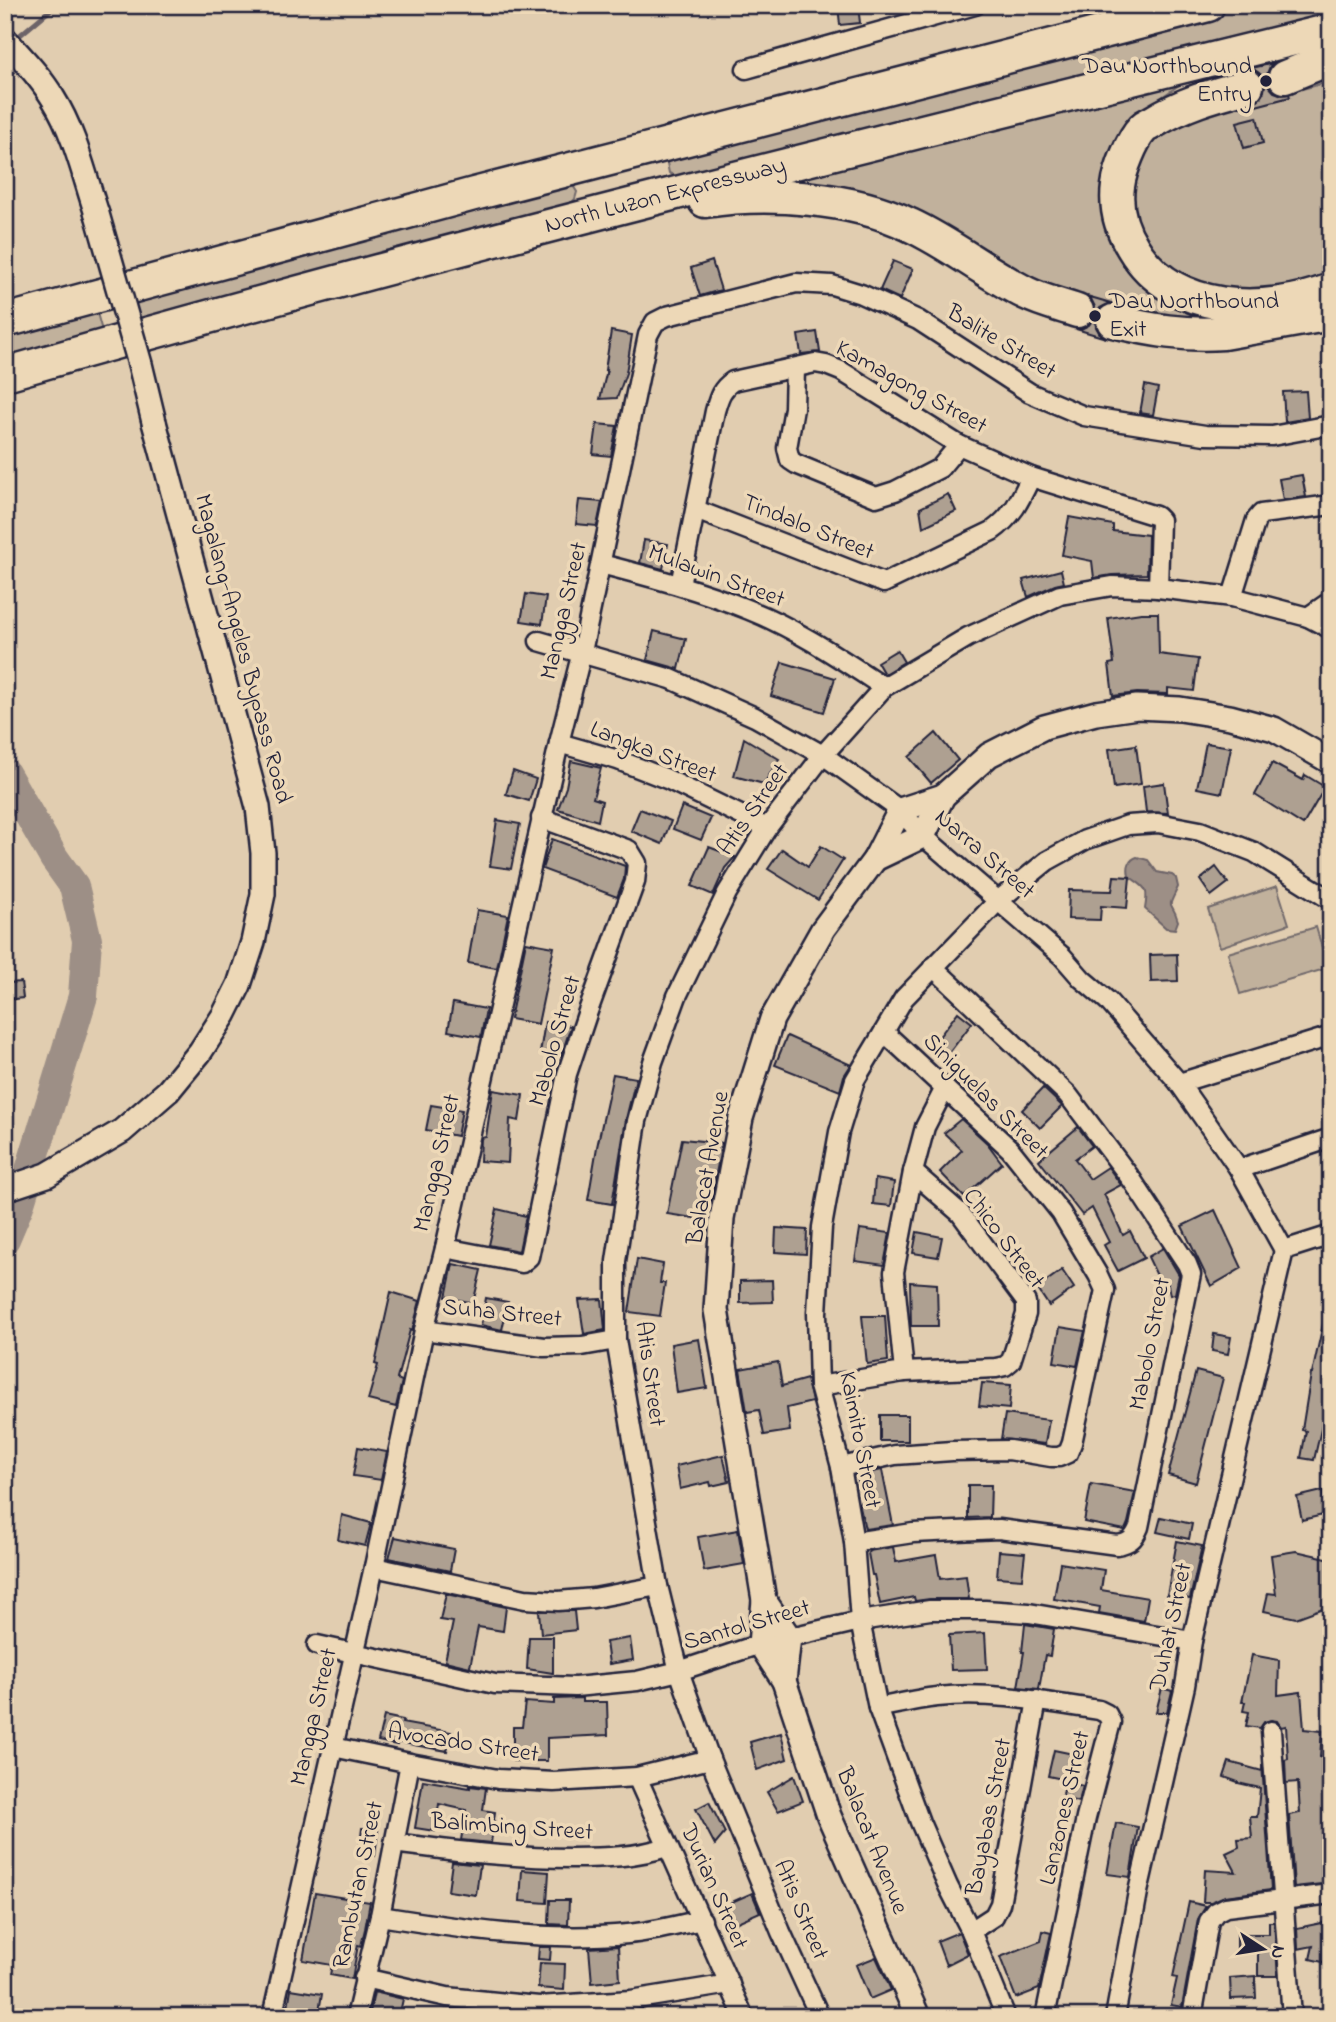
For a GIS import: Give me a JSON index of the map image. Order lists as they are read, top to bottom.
{
  "streets": {
    "highway": ["North Luzon Expressway"],
    "street": [
      "Balite Street",
      "Kamagong Street",
      "Tindalo Street",
      "Mulawin Street",
      "Mangga Street",
      "Magalang-Angeles Bypass Road",
      "Langka Street",
      "Atis Street",
      "Narra Street",
      "Mabolo Street",
      "Siniguelas Street",
      "Balacat Avenue",
      "Chico Street",
      "Suha Street",
      "Kaimito Street",
      "Santol Street",
      "Duhat Street",
      "Avocado Street",
      "Lanzones Street",
      "Bayabas Street",
      "Balimbing Street",
      "Rambutan Street",
      "Durian Street"
    ]
  },
  "crossings": [
    ["Balite Street", "Mangga Street"],
    ["Kamagong Street", "Tindalo Street"],
    ["Kamagong Street", "Mulawin Street"],
    ["Kamagong Street", "Atis Street"],
    ["Mulawin Street", "Mangga Street"],
    ["Mulawin Street", "Atis Street"],
    ["Mangga Street", "Langka Street"],
    ["Mangga Street", "Narra Street"],
    ["Mangga Street", "Mabolo Street"],
    ["Mangga Street", "Suha Street"],
    ["Mangga Street", "Santol Street"],
    ["Mangga Street", "Avocado Street"],
    ["Langka Street", "Atis Street"],
    ["Atis Street", "Narra Street"],
    ["Atis Street", "Suha Street"],
    ["Atis Street", "Santol Street"],
    ["Atis Street", "Avocado Street"],
    ["Narra Street", "Balacat Avenue"],
    ["Narra Street", "Kaimito Street"],
    ["Narra Street", "Duhat Street"],
    ["Mabolo Street", "Kaimito Street"],
    ["Siniguelas Street", "Kaimito Street"],
    ["Balacat Avenue", "Santol Street"],
    ["Chico Street", "Kaimito Street"],
    ["Kaimito Street", "Santol Street"],
    ["Kaimito Street", "Lanzones Street"],
    ["Kaimito Street", "Bayabas Street"],
    ["Santol Street", "Duhat Street"],
    ["Avocado Street", "Rambutan Street"],
    ["Avocado Street", "Durian Street"],
    ["Lanzones Street", "Bayabas Street"],
    ["Balimbing Street", "Rambutan Street"],
    ["Balimbing Street", "Durian Street"]
  ],
  "places": ["Dau Northbound Entry", "Dau Northbound Exit"],
  "north": "right"
}
